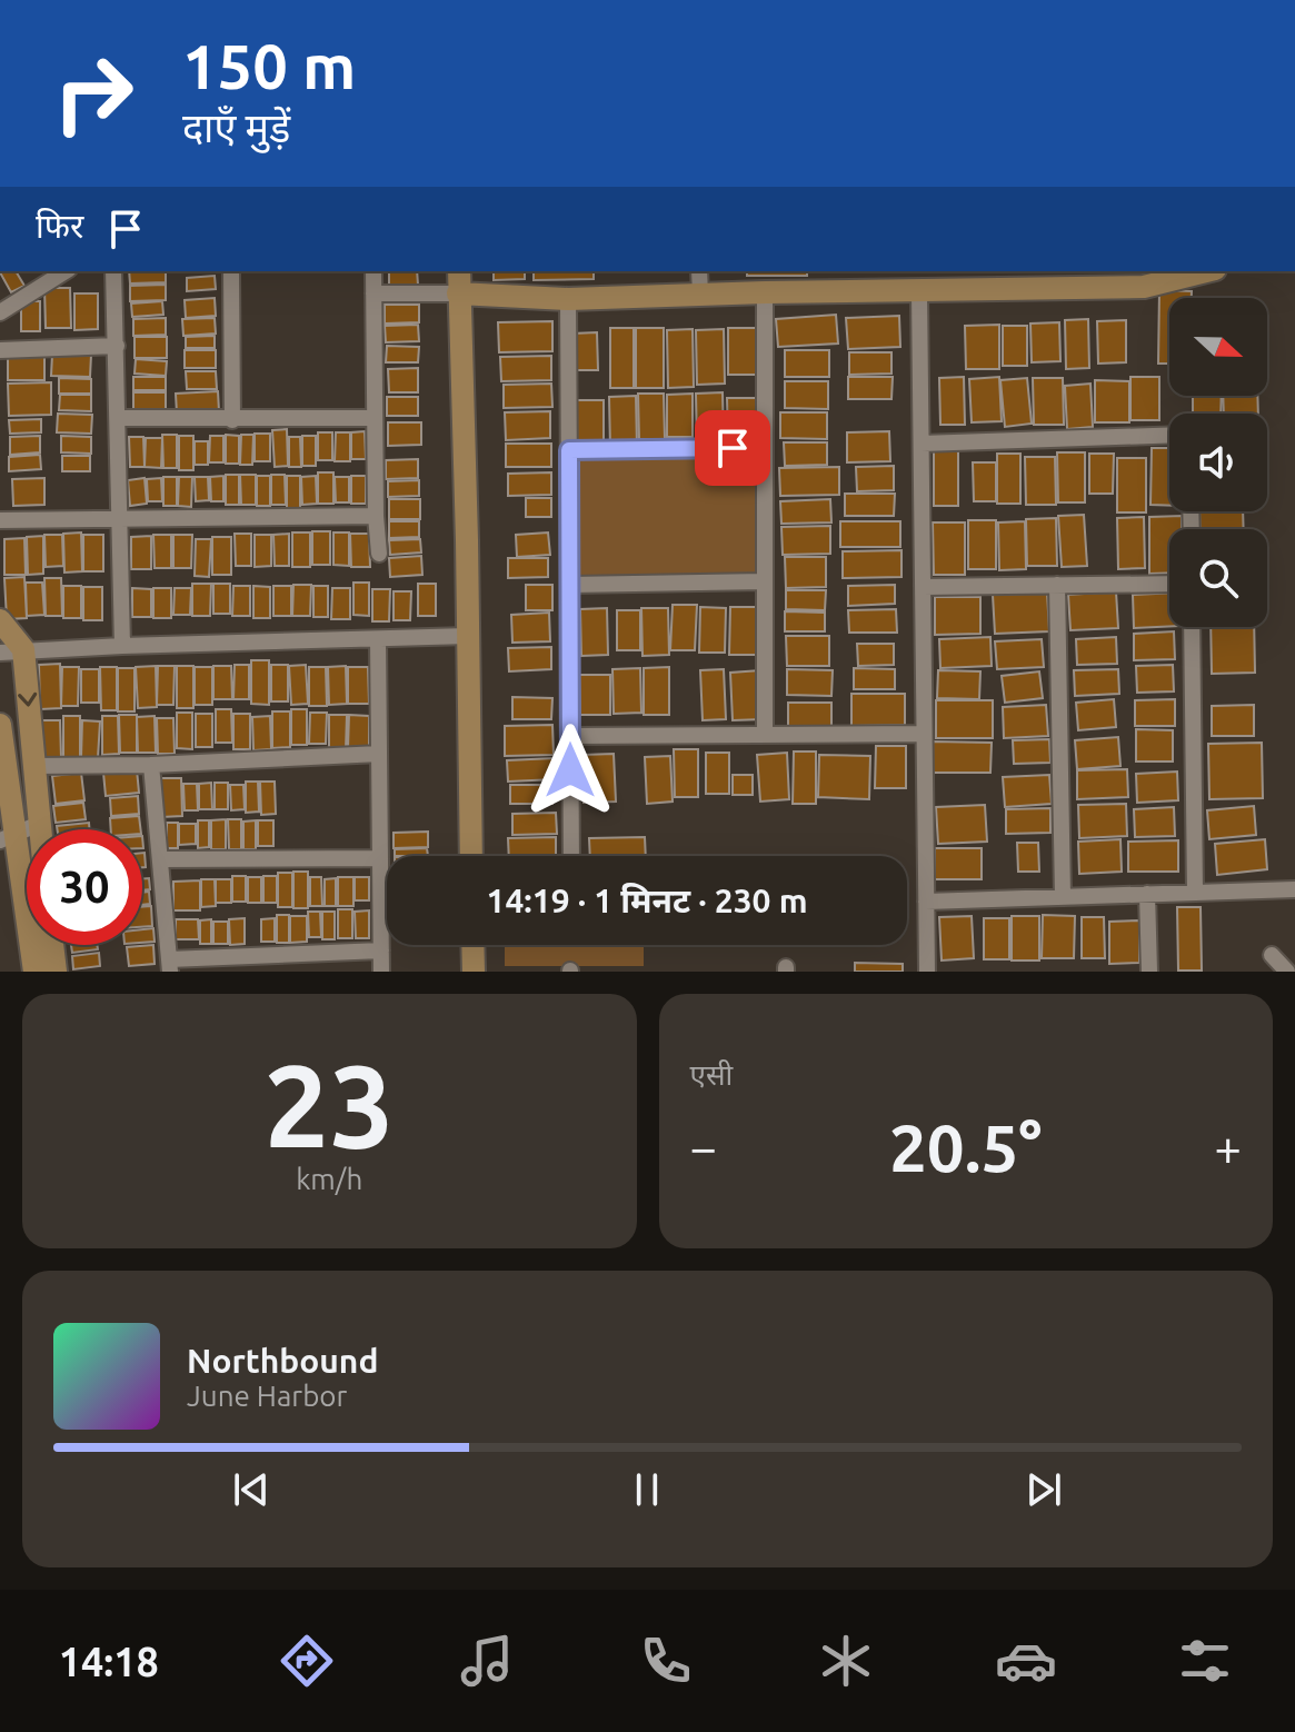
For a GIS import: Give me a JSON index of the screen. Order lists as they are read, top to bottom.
{
  "north": "right",
  "page": {
    "turn": ["150 m", "दाएँ मुड़ें"],
    "then": "फिर",
    "limit": "30",
    "trip": "14:19 · 1 मिनट · 230 m",
    "tile": [
      ["23", "km/h"],
      "एसी"
    ],
    "heat": ["−", "20.5°", "+"],
    "song": ["Northbound", "June Harbor"],
    "tabs": "14:18"
  }
}
